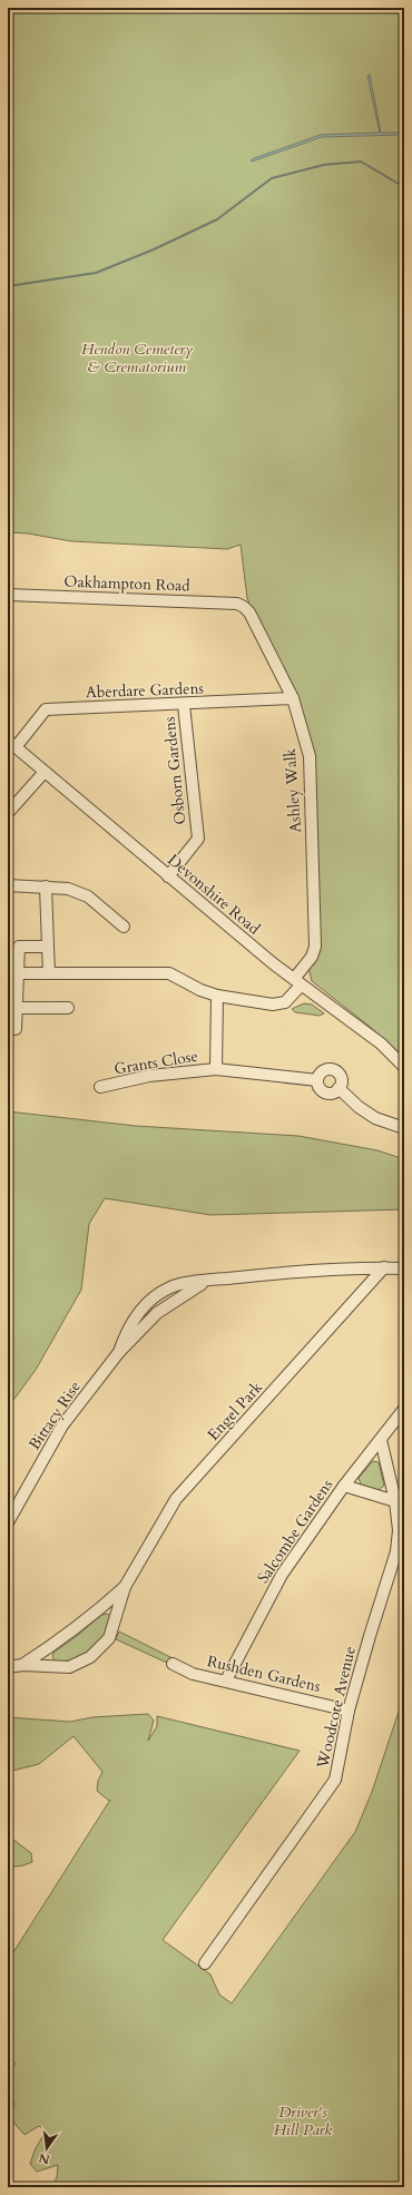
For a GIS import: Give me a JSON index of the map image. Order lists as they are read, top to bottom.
{
  "streets": {
    "street": [
      "Oakhampton Road",
      "Aberdare Gardens",
      "Osborn Gardens",
      "Ashley Walk",
      "Devonshire Road",
      "Grants Close",
      "Engel Park",
      "Bittacy Rise",
      "Salcombe Gardens",
      "Rushden Gardens",
      "Woodcote Avenue"
    ]
  },
  "crossings": [
    ["Oakhampton Road", "Ashley Walk"],
    ["Aberdare Gardens", "Osborn Gardens"],
    ["Aberdare Gardens", "Ashley Walk"],
    ["Aberdare Gardens", "Devonshire Road"],
    ["Osborn Gardens", "Devonshire Road"],
    ["Ashley Walk", "Devonshire Road"],
    ["Ashley Walk", "Grants Close"],
    ["Engel Park", "Bittacy Rise"],
    ["Salcombe Gardens", "Rushden Gardens"],
    ["Salcombe Gardens", "Woodcote Avenue"],
    ["Rushden Gardens", "Woodcote Avenue"]
  ],
  "parks": ["Hendon Cemetery & Crematorium", "Driver's Hill Park"],
  "north": "bottom"
}
